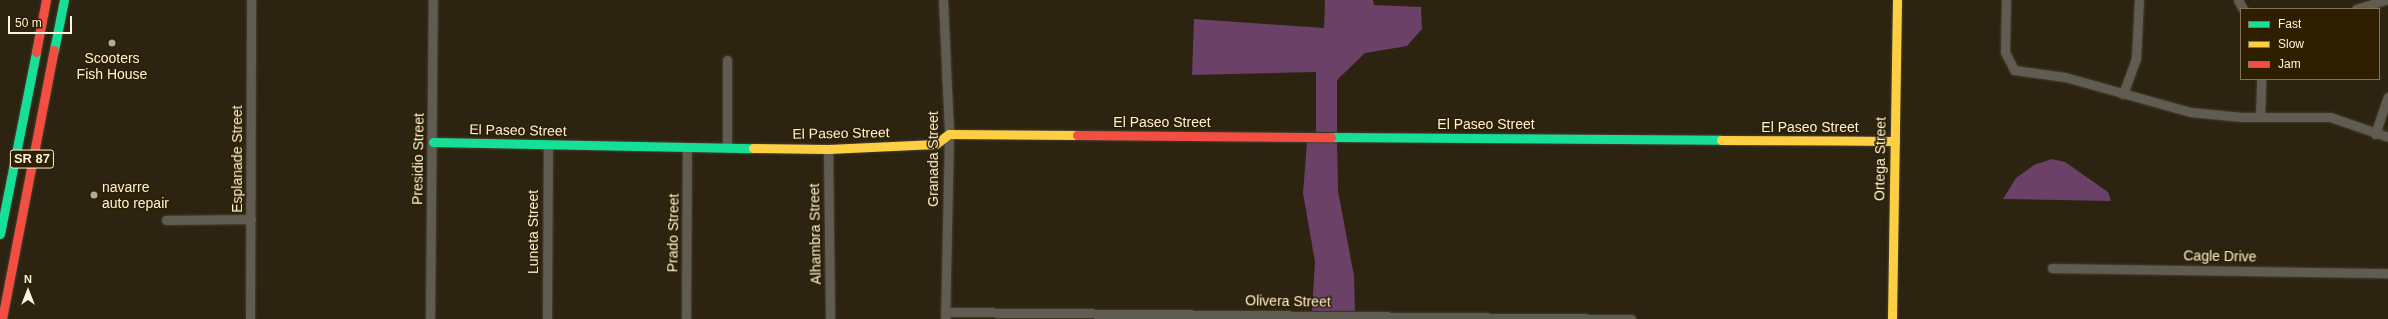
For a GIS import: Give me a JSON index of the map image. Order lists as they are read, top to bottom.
{
  "streets": {
    "main road": ["El Paseo Street", "SR 87", "Ortega Street"],
    "street": [
      "Esplanade Street",
      "Presidio Street",
      "Granada Street",
      "Luneta Street",
      "Prado Street",
      "Alhambra Street",
      "Cagle Drive",
      "Olivera Street"
    ]
  },
  "crossings": [
    ["El Paseo Street", "Presidio Street"],
    ["El Paseo Street", "Granada Street"],
    ["El Paseo Street", "Ortega Street"],
    ["El Paseo Street", "Luneta Street"],
    ["El Paseo Street", "Prado Street"],
    ["El Paseo Street", "Alhambra Street"],
    ["Granada Street", "Olivera Street"]
  ],
  "places": ["Scooters Fish House", "navarre auto repair"],
  "legend": ["Fast", "Slow", "Jam"],
  "scale_bar": "50 m",
  "north": "top"
}
